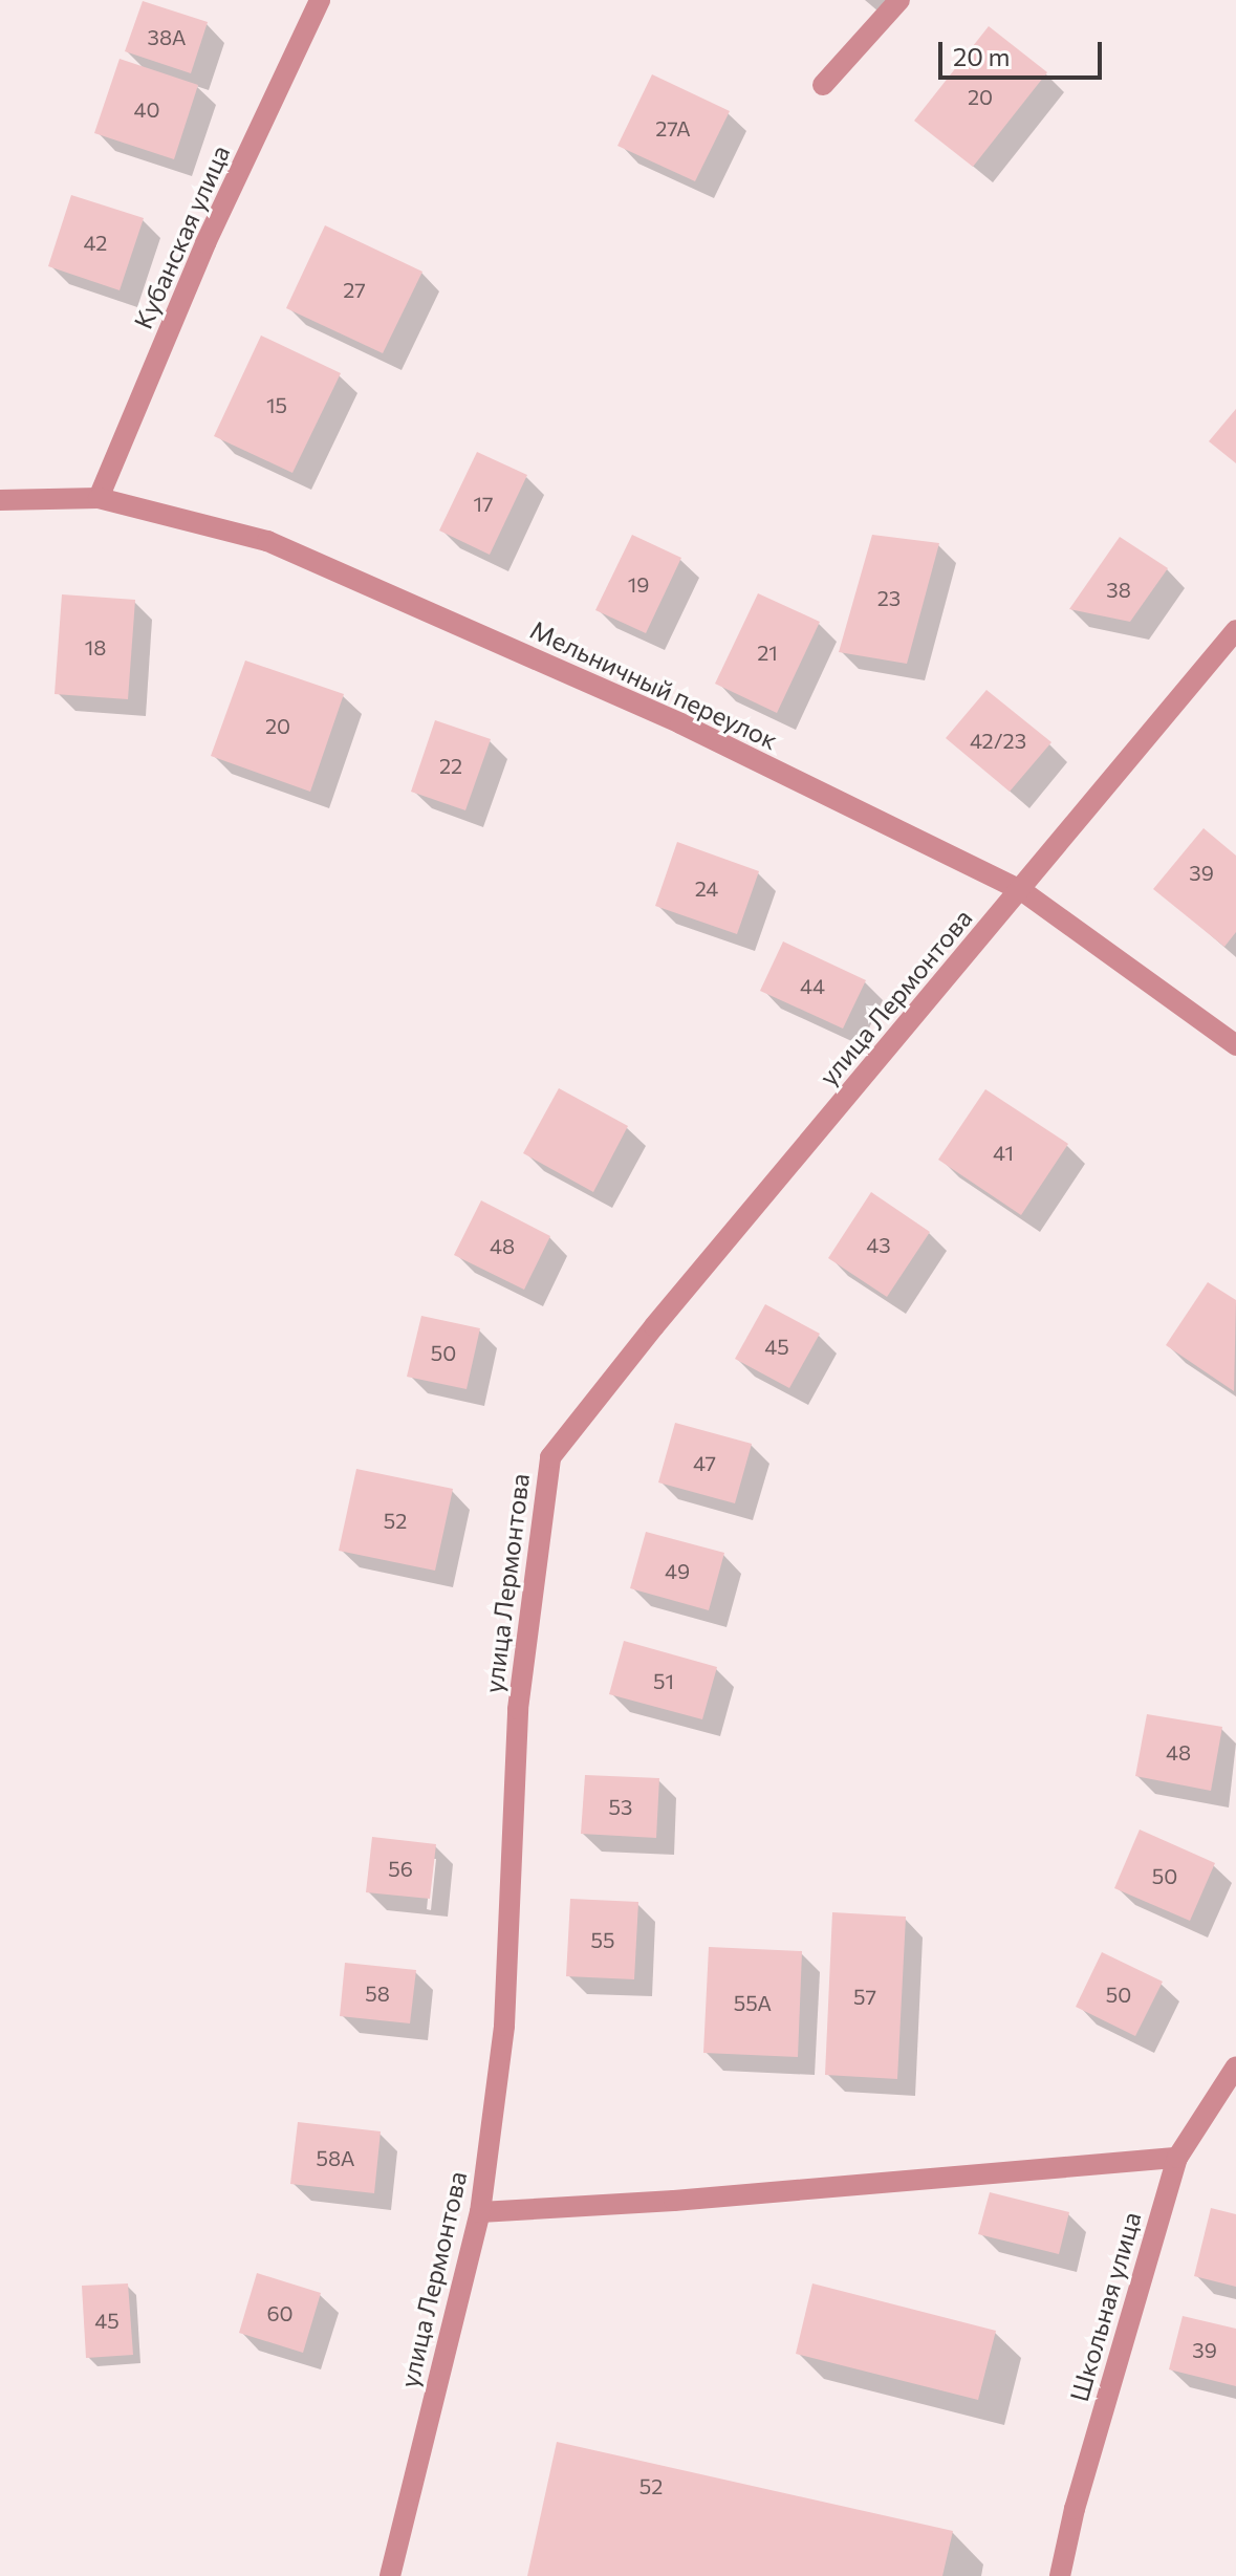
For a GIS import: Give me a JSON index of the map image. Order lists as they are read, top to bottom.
{
  "streets": {
    "street": [
      "Кубанская улица",
      "Мельничный переулок",
      "улица Лермонтова",
      "Школьная улица"
    ]
  },
  "crossings": [
    ["Кубанская улица", "Мельничный переулок"],
    ["Мельничный переулок", "улица Лермонтова"]
  ],
  "house_numbers": [
    "38А",
    "20",
    "40",
    "27А",
    "42",
    "27",
    "15",
    "17",
    "19",
    "38",
    "23",
    "18",
    "21",
    "20",
    "42/23",
    "22",
    "39",
    "24",
    "44",
    "41",
    "43",
    "48",
    "45",
    "50",
    "47",
    "52",
    "49",
    "51",
    "48",
    "53",
    "56",
    "50",
    "55",
    "58",
    "50",
    "57",
    "55А",
    "58А",
    "60",
    "45",
    "39",
    "52"
  ],
  "scale_bar": "20 m"
}
